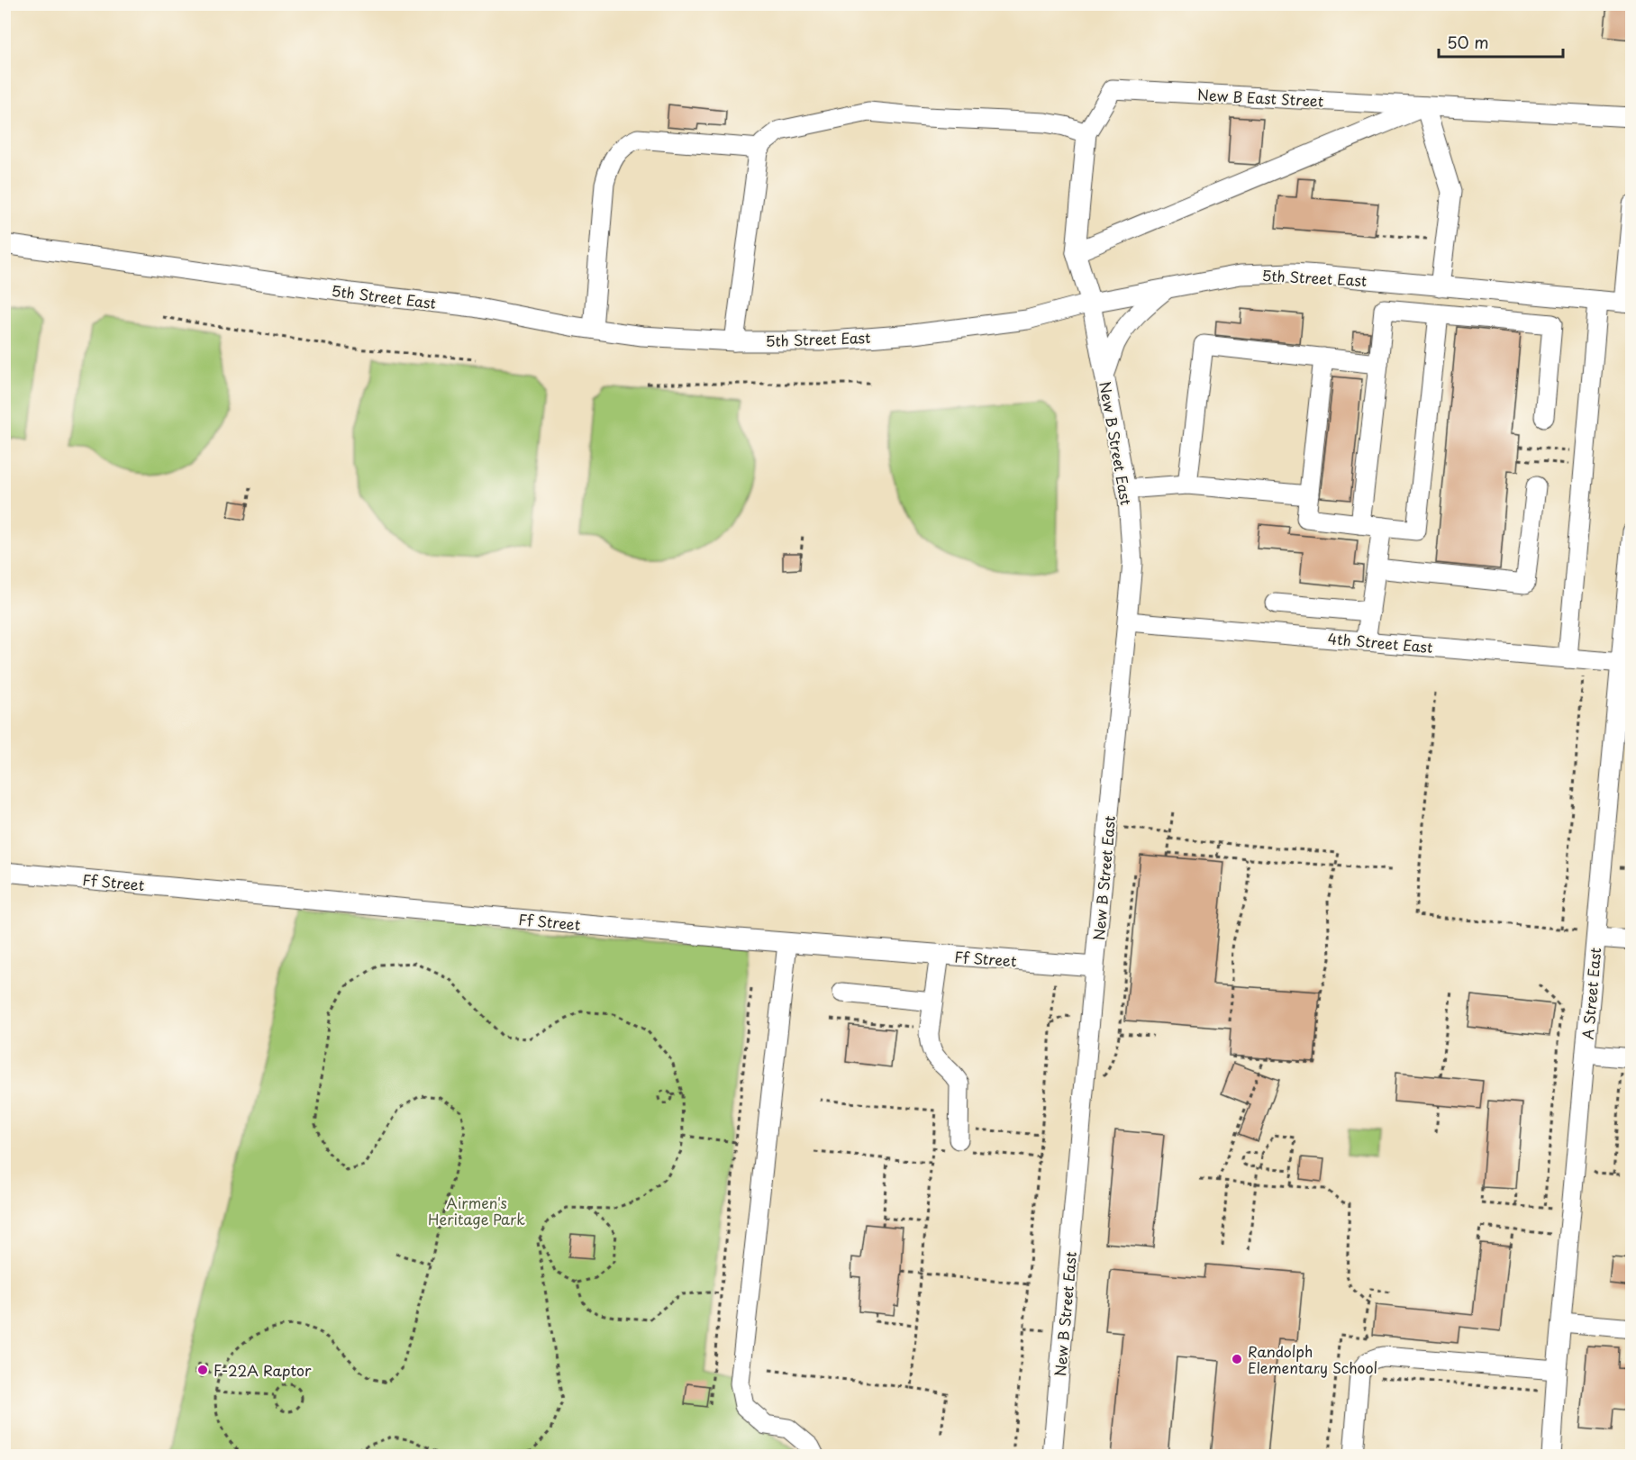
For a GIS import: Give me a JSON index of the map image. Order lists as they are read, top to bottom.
{
  "streets": {
    "street": [
      "New B East Street",
      "5th Street East",
      "New B Street East",
      "4th Street East",
      "Ff Street",
      "A Street East"
    ]
  },
  "crossings": [
    ["New B East Street", "5th Street East"],
    ["New B East Street", "New B Street East"],
    ["5th Street East", "New B Street East"],
    ["New B Street East", "4th Street East"],
    ["New B Street East", "Ff Street"],
    ["4th Street East", "A Street East"]
  ],
  "parks": ["Airmen's Heritage Park"],
  "places": ["Randolph Elementary School", "F-22A Raptor"],
  "scale_bar": "50 m"
}
